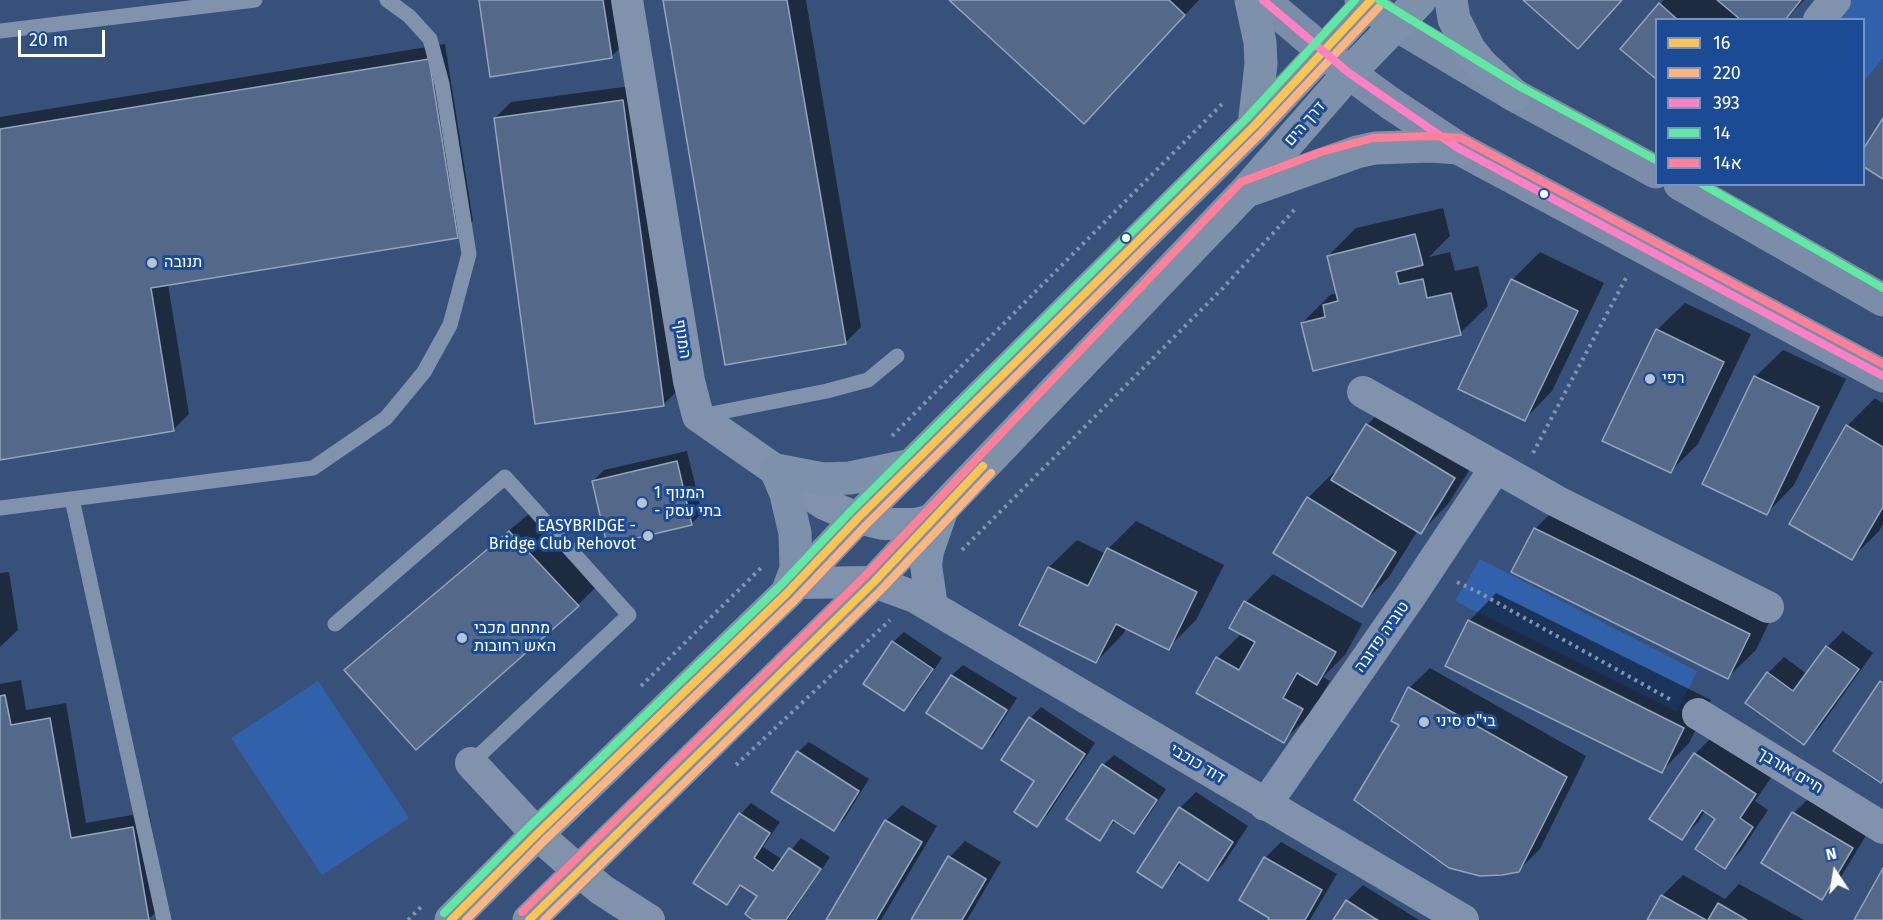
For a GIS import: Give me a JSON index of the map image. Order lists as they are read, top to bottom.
{
  "streets": {
    "main road": ["דרך הים"],
    "street": [
      "המנוף",
      "טוביה פדובה",
      "דוד כוכבי",
      "חיים אורבך"
    ]
  },
  "crossings": [
    ["דרך הים", "דוד כוכבי"],
    ["טוביה פדובה", "דוד כוכבי"]
  ],
  "places": [
    "תנובה",
    "רפי",
    "המנוף 1 - בתי עסק",
    "EASYBRIDGE - Bridge Club Rehovot",
    "מתחם מכבי האש רחובות",
    "בי\"ס סיני"
  ],
  "lines": [
    "transit line 16",
    "transit line 393",
    "transit line 14",
    "transit line 220",
    "transit line 14א"
  ],
  "legend": [
    "16",
    "220",
    "393",
    "14",
    "14א"
  ],
  "scale_bar": "20 m",
  "north": "top"
}
